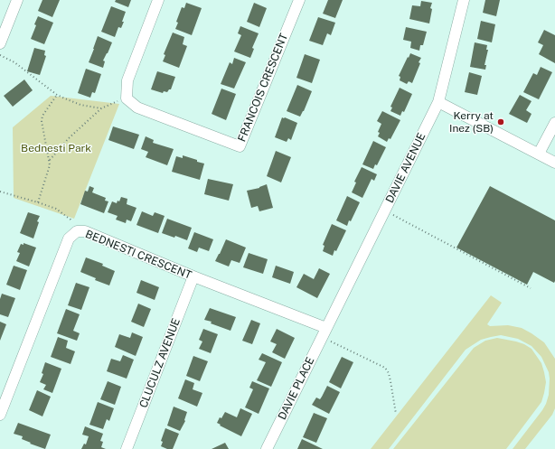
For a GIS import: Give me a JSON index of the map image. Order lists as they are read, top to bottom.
{
  "streets": {
    "street": [
      "FRANCOIS CRESCENT",
      "DAVIE AVENUE",
      "BEDNESTI CRESCENT",
      "CLUCULZ AVENUE",
      "DAVIE PLACE"
    ]
  },
  "crossings": [
    ["DAVIE AVENUE", "BEDNESTI CRESCENT"],
    ["DAVIE AVENUE", "DAVIE PLACE"],
    ["BEDNESTI CRESCENT", "CLUCULZ AVENUE"],
    ["BEDNESTI CRESCENT", "DAVIE PLACE"]
  ],
  "parks": ["Bednesti Park"],
  "places": ["Kerry at Inez (SB)"]
}
